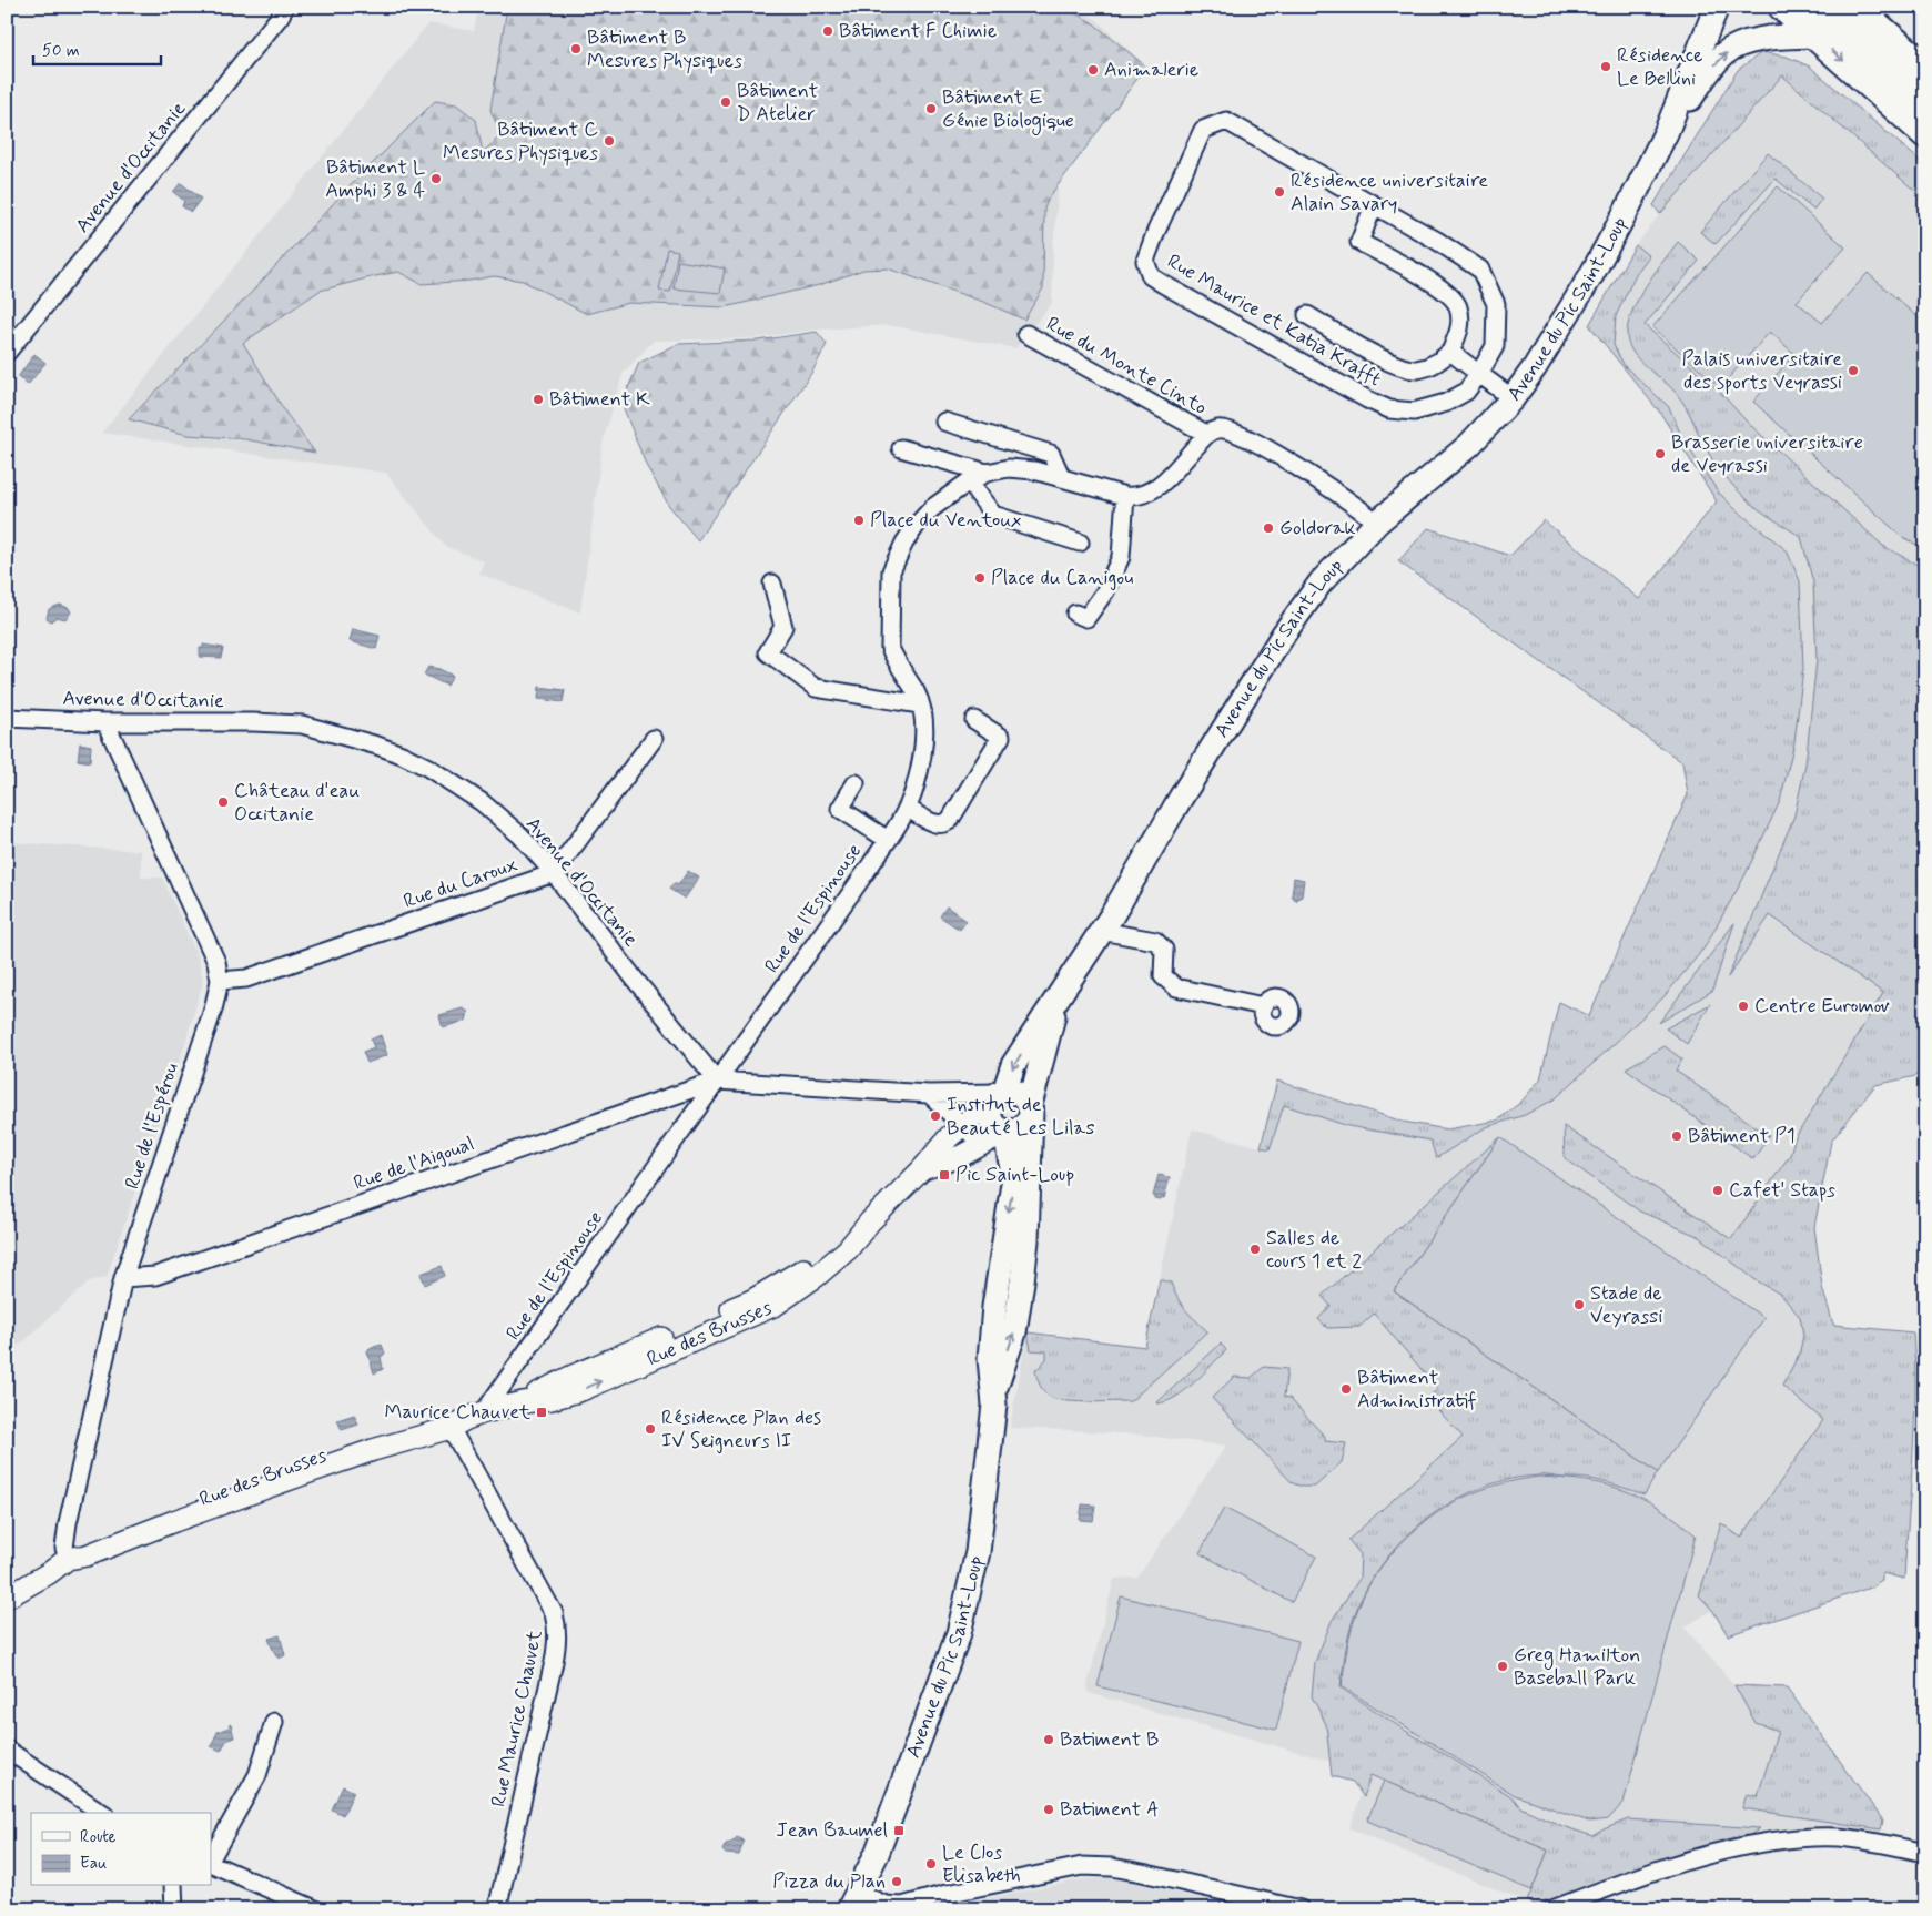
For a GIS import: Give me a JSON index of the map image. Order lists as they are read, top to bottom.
{
  "streets": {
    "main road": ["Avenue du Pic Saint-Loup"],
    "street": [
      "Avenue d'Occitanie",
      "Rue Maurice et Katia Krafft",
      "Rue du Monte Cinto",
      "Rue du Caroux",
      "Rue de l'Espinouse",
      "Rue de l'Espérou",
      "Rue de l'Aigoual",
      "Rue des Brusses",
      "Rue Maurice Chauvet"
    ]
  },
  "crossings": [
    ["Avenue d'Occitanie", "Rue du Caroux"],
    ["Avenue d'Occitanie", "Rue de l'Espinouse"],
    ["Avenue d'Occitanie", "Rue de l'Espérou"],
    ["Avenue d'Occitanie", "Rue de l'Aigoual"],
    ["Avenue du Pic Saint-Loup", "Rue des Brusses"],
    ["Rue du Monte Cinto", "Rue de l'Espinouse"],
    ["Rue du Caroux", "Rue de l'Espérou"],
    ["Rue de l'Espinouse", "Rue de l'Aigoual"],
    ["Rue de l'Espinouse", "Rue des Brusses"],
    ["Rue de l'Espinouse", "Rue Maurice Chauvet"],
    ["Rue de l'Espérou", "Rue de l'Aigoual"],
    ["Rue de l'Espérou", "Rue des Brusses"],
    ["Rue des Brusses", "Rue Maurice Chauvet"]
  ],
  "places": {
    "other": [
      "Bâtiment F Chimie",
      "Bâtiment B Mesures Physiques",
      "Résidence Le Bellini",
      "Animalerie",
      "Bâtiment D Atelier",
      "Bâtiment E Génie Biologique",
      "Bâtiment C Mesures Physiques",
      "Bâtiment L Amphi 3 & 4",
      "Résidence universitaire Alain Savary",
      "Palais universitaire des sports Veyrassi",
      "Bâtiment K",
      "Brasserie universitaire de Veyrassi",
      "Place du Ventoux",
      "Goldorak",
      "Place du Canigou",
      "Château d'eau Occitanie",
      "Centre Euromov",
      "Institut de Beauté Les Lilas",
      "Bâtiment P1",
      "Cafet' Staps",
      "Salles de cours 1 et 2",
      "Stade de Veyrassi",
      "Bâtiment Administratif",
      "Résidence Plan des IV Seigneurs II",
      "Greg Hamilton Baseball Park",
      "Batiment B",
      "Batiment A",
      "Le Clos Elisabeth",
      "Pizza du Plan"
    ],
    "transit": ["Pic Saint-Loup", "Maurice Chauvet", "Jean Baumel"]
  },
  "legend": ["Route", "Eau"],
  "scale_bar": "50 m"
}
